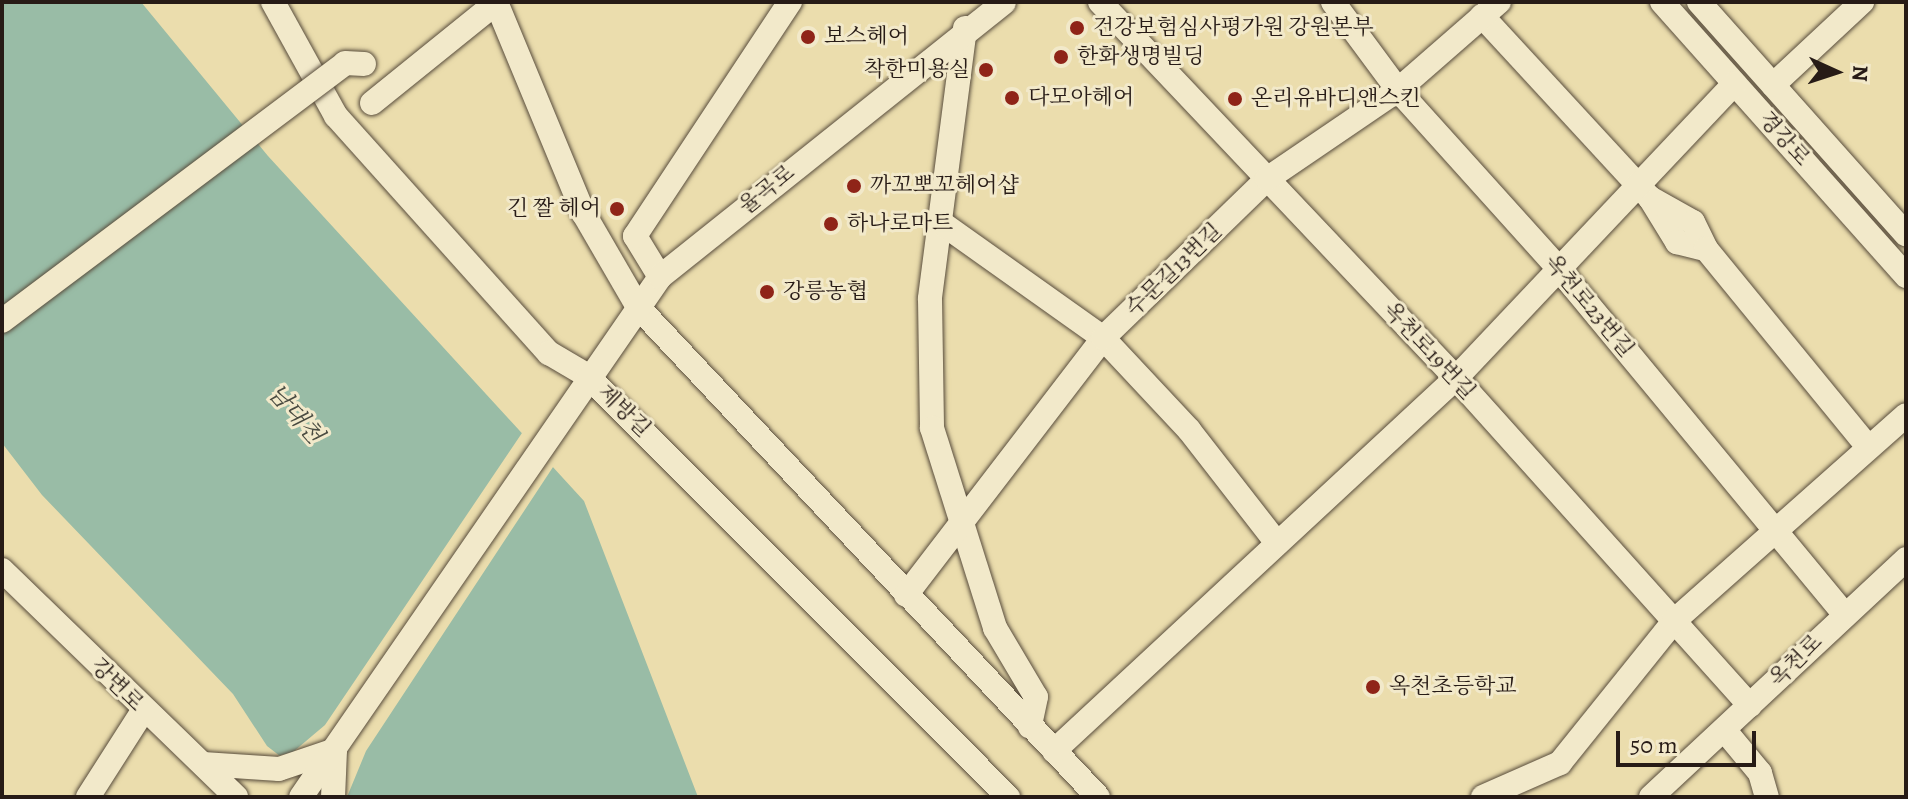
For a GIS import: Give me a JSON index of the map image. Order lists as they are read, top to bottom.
{
  "streets": {
    "street": [
      "경강로",
      "율곡로",
      "수문길13번길",
      "옥천로23번길",
      "옥천로19번길",
      "제방길",
      "옥천로",
      "강변로"
    ]
  },
  "crossings": [
    ["율곡로", "제방길"],
    ["수문길13번길", "옥천로23번길"],
    ["수문길13번길", "옥천로19번길"],
    ["옥천로23번길", "옥천로"],
    ["옥천로19번길", "옥천로"]
  ],
  "water": ["남대천"],
  "places": [
    "건강보험심사평가원 강원본부",
    "보스헤어",
    "한화생명빌딩",
    "착한미용실",
    "다모아헤어",
    "온리유바디앤스킨",
    "까꼬뽀꼬헤어샵",
    "긴 짤 헤어",
    "하나로마트",
    "강릉농협",
    "옥천초등학교"
  ],
  "scale_bar": "50 m",
  "north": "right"
}
